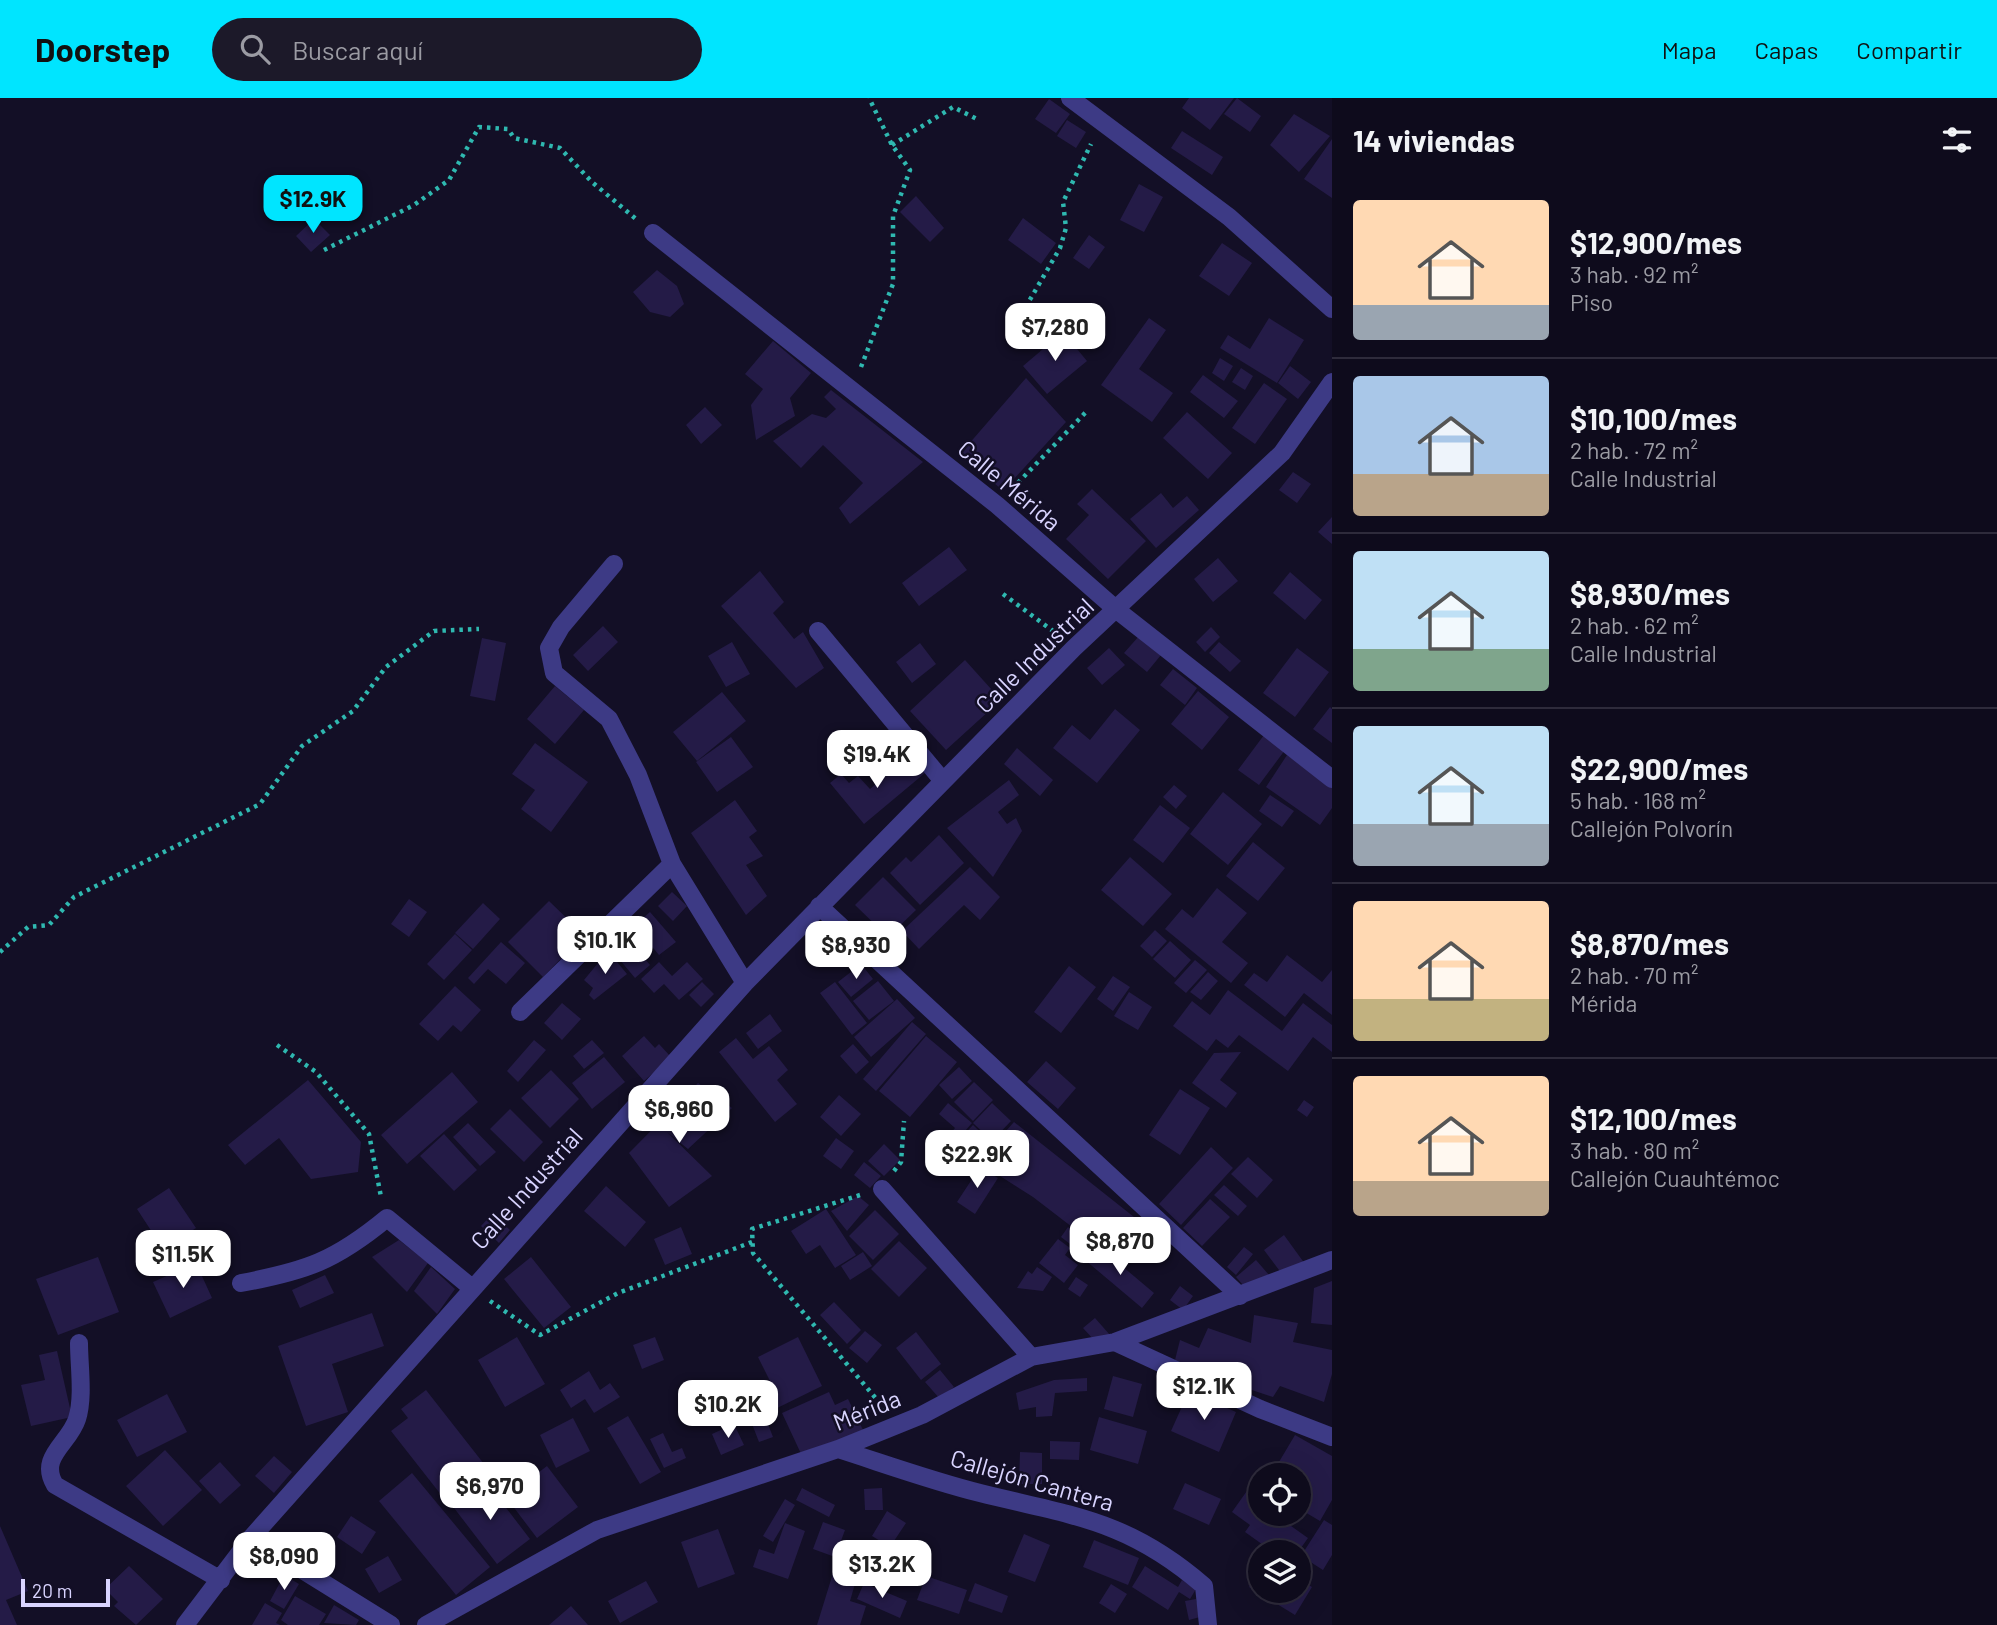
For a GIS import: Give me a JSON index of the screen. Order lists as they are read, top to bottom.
{
  "streets": {
    "street": [
      "Calle Mérida",
      "Calle Industrial",
      "Mérida",
      "Callejón Cantera"
    ]
  },
  "crossings": [
    ["Calle Mérida", "Calle Industrial"],
    ["Mérida", "Callejón Cantera"]
  ],
  "scale_bar": "20 m",
  "page": {
    "header": "Doorstep",
    "search": "Buscar aquí",
    "nav": ["Mapa", "Capas", "Compartir"],
    "heading": "14 viviendas",
    "price": [
      "$12.9K",
      "$7,280",
      "$19.4K",
      "$10.1K",
      "$8,930",
      "$6,960",
      "$22.9K",
      "$8,870",
      "$11.5K",
      "$12.1K",
      "$10.2K",
      "$6,970",
      "$8,090",
      "$13.2K"
    ],
    "list": [
      {
        "name": "$12,900/mes",
        "note": "3 hab. · 92 m² · Piso"
      },
      {
        "name": "$10,100/mes",
        "note": "2 hab. · 72 m² · Calle Industrial"
      },
      {
        "name": "$8,930/mes",
        "note": "2 hab. · 62 m² · Calle Industrial"
      },
      {
        "name": "$22,900/mes",
        "note": "5 hab. · 168 m² · Callejón Polvorín"
      },
      {
        "name": "$8,870/mes",
        "note": "2 hab. · 70 m² · Mérida"
      },
      {
        "name": "$12,100/mes",
        "note": "3 hab. · 80 m² · Callejón Cuauhtémoc"
      }
    ],
    "scale": "20 m"
  }
}
